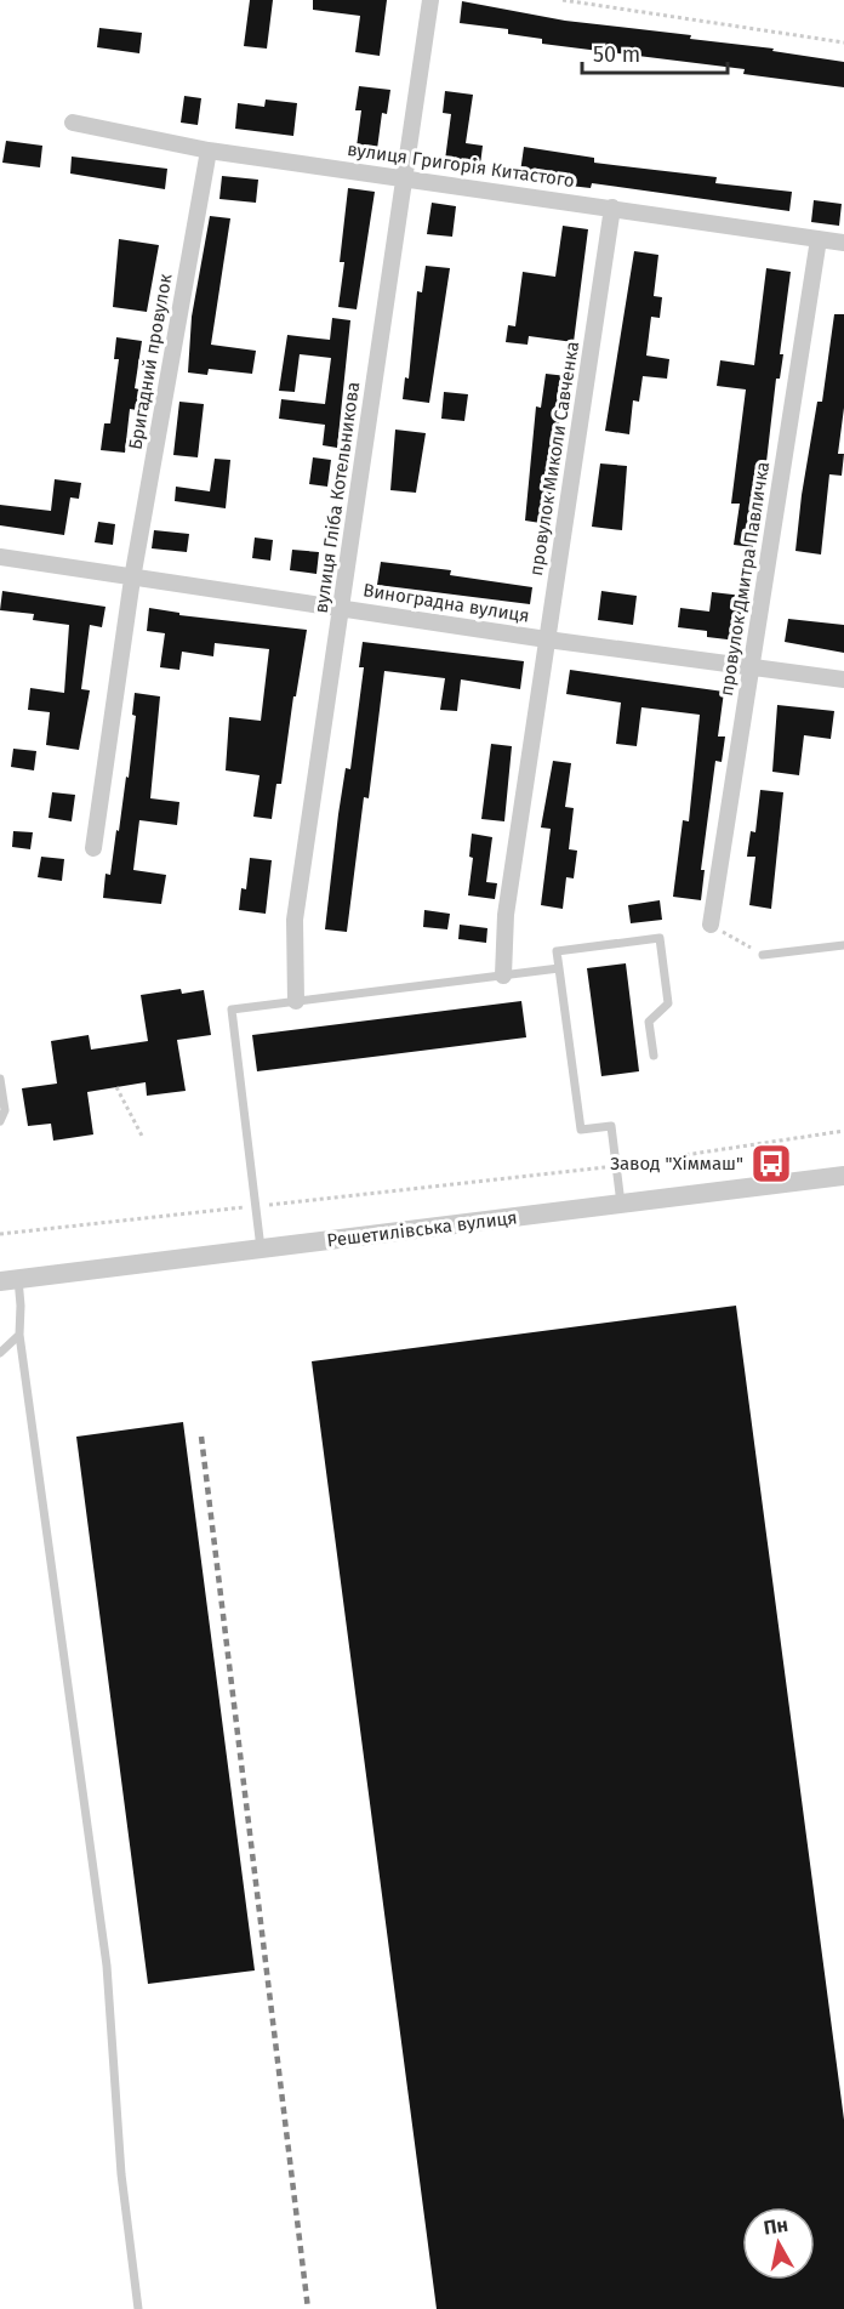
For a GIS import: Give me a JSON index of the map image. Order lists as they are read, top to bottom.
{
  "streets": {
    "street": [
      "вулиця Григорія Китастого",
      "Бригадний провулок",
      "провулок Миколи Савченка",
      "вулиця Гліба Котельникова",
      "провулок Дмитра Павличка",
      "Виноградна вулиця",
      "Решетилівська вулиця"
    ]
  },
  "crossings": [
    ["вулиця Григорія Китастого", "Бригадний провулок"],
    ["вулиця Григорія Китастого", "провулок Миколи Савченка"],
    ["вулиця Григорія Китастого", "вулиця Гліба Котельникова"],
    ["вулиця Григорія Китастого", "провулок Дмитра Павличка"],
    ["Бригадний провулок", "Виноградна вулиця"],
    ["провулок Миколи Савченка", "Виноградна вулиця"],
    ["вулиця Гліба Котельникова", "Виноградна вулиця"],
    ["провулок Дмитра Павличка", "Виноградна вулиця"]
  ],
  "places": {
    "bus stop": ["Завод \"Хіммаш\""]
  },
  "scale_bar": "50 m",
  "north": "top"
}
